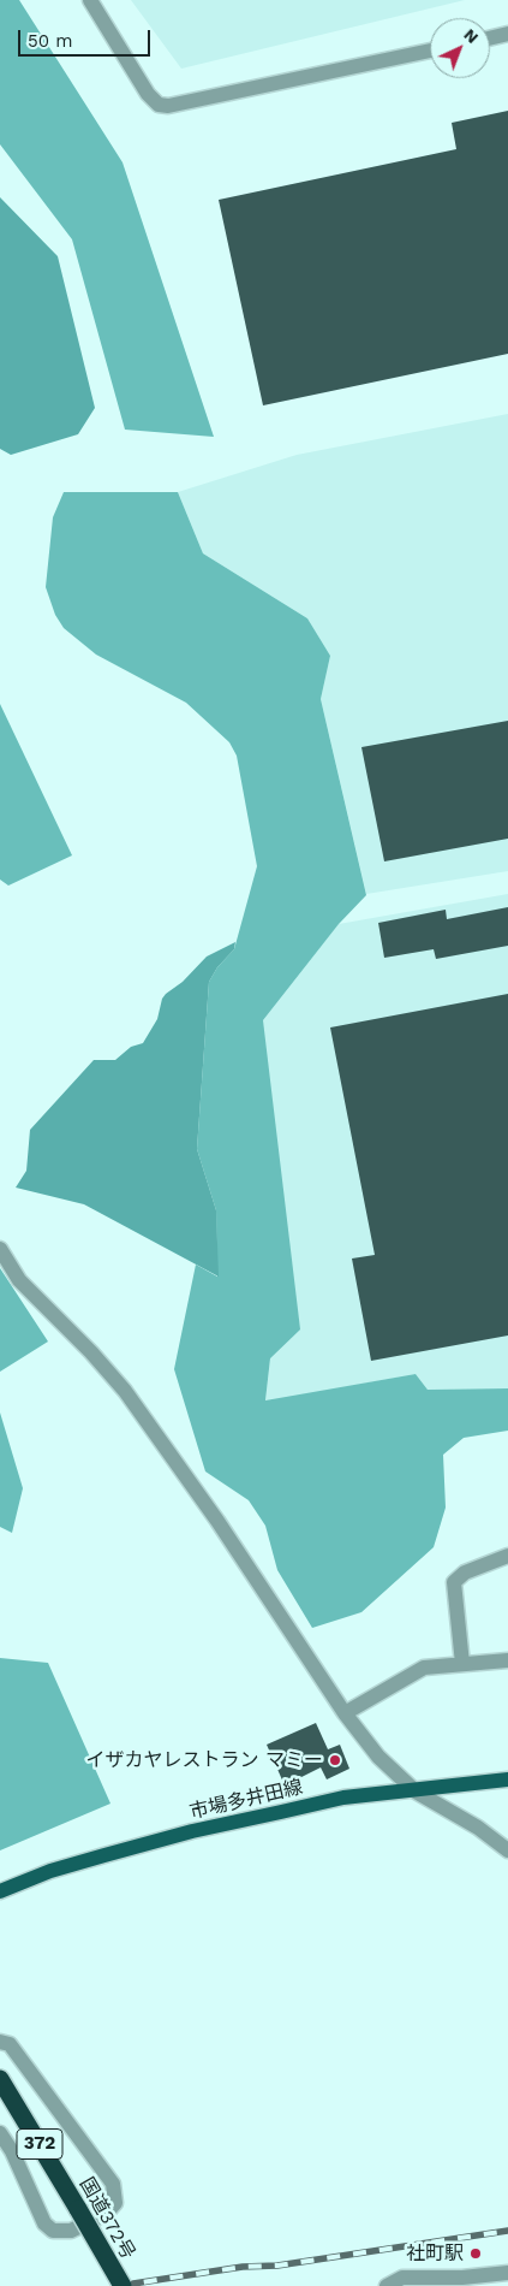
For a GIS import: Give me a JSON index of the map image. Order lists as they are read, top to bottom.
{
  "streets": {
    "highway": ["372", "国道372号"],
    "main road": ["市場多井田線"]
  },
  "places": ["イザカヤレストラン マミー", "社町駅"],
  "scale_bar": "50 m",
  "north": "top right"
}
